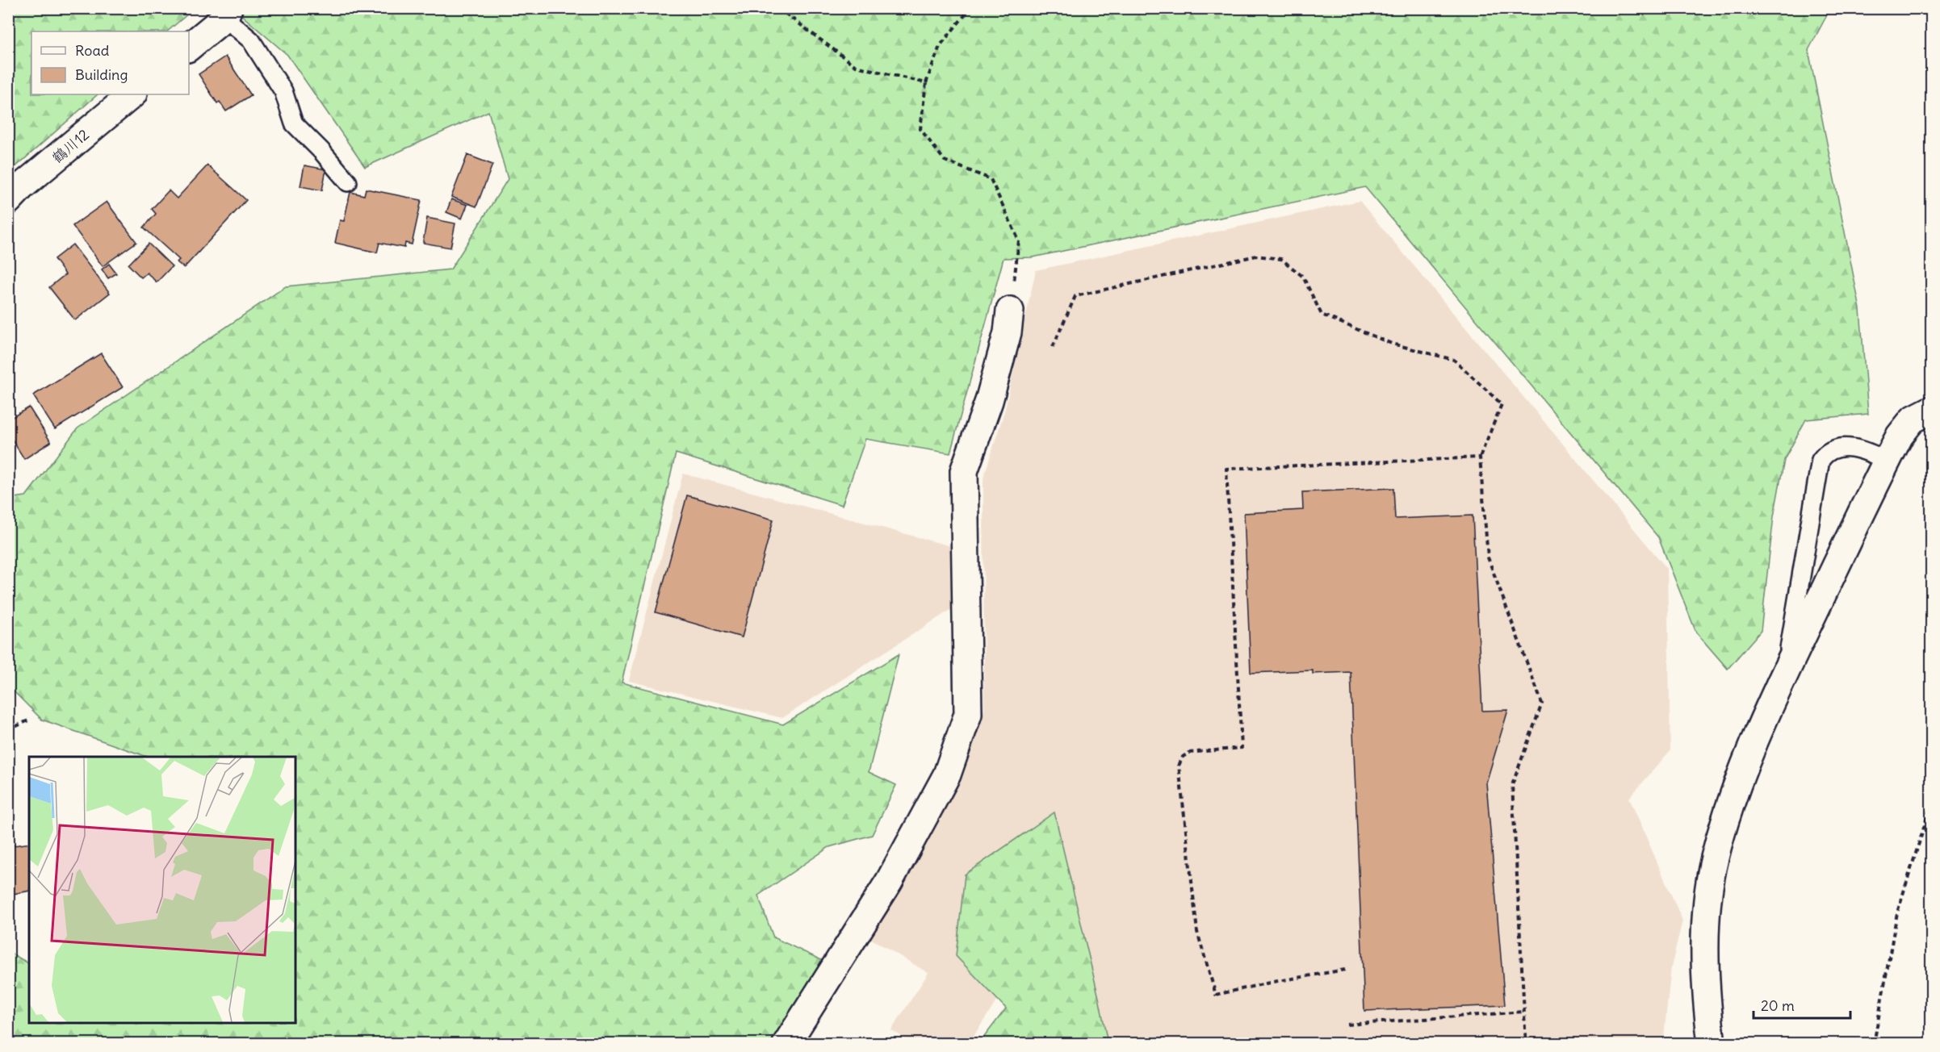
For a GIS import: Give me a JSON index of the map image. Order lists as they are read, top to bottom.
{
  "streets": {
    "street": ["鶴川12"]
  },
  "legend": ["Road", "Building"],
  "scale_bar": "20 m"
}
